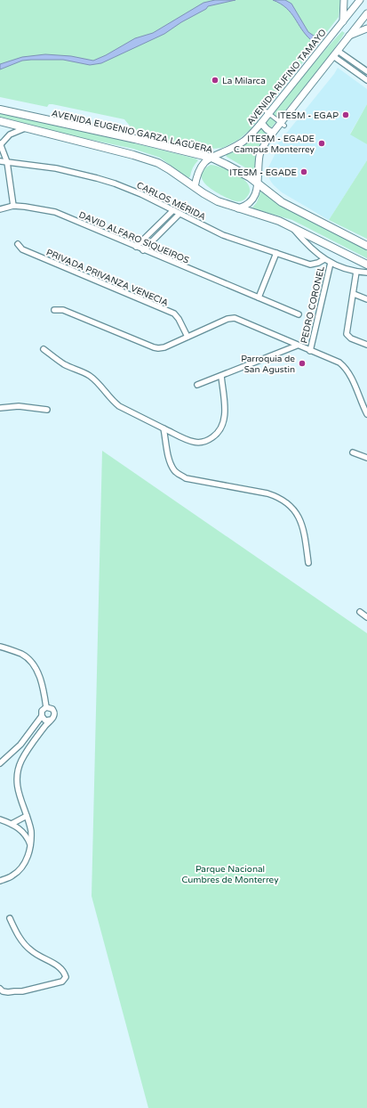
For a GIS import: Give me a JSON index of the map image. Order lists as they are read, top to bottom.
{
  "streets": {
    "main road": ["AVENIDA EUGENIO GARZA LAGÜERA"],
    "street": [
      "AVENIDA RUFINO TAMAYO",
      "CARLOS MÉRIDA",
      "DAVID ALFARO SIQUEIROS",
      "PRIVADA PRIVANZA VENECIA",
      "PEDRO CORONEL"
    ]
  },
  "crossings": [
    ["AVENIDA RUFINO TAMAYO", "AVENIDA EUGENIO GARZA LAGÜERA"],
    ["CARLOS MÉRIDA", "PEDRO CORONEL"]
  ],
  "parks": ["Parque Nacional Cumbres de Monterrey"],
  "places": [
    "La Milarca",
    "ITESM - EGAP",
    "ITESM - EGADE Campus Monterrey",
    "ITESM - EGADE",
    "Parroquia de San Agustin"
  ]
}
